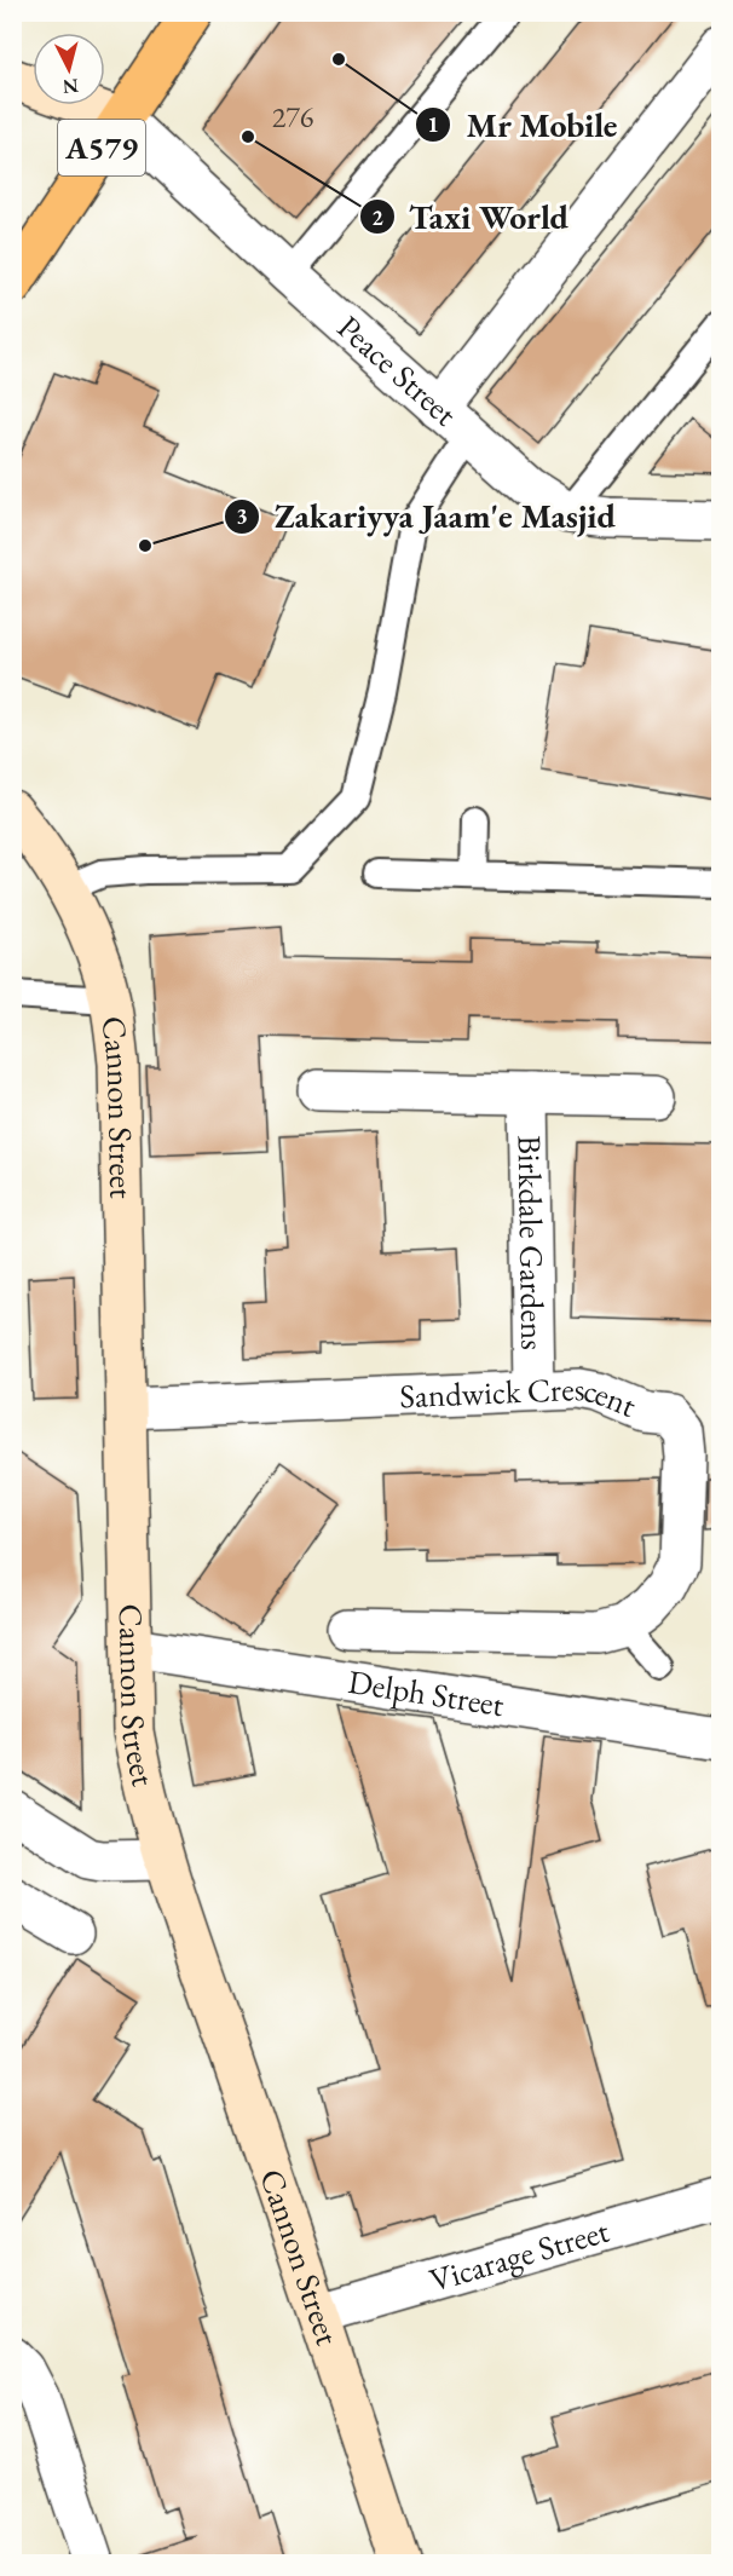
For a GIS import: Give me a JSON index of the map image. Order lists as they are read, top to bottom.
{
  "streets": {
    "main road": ["A579"],
    "street": [
      "Peace Street",
      "Cannon Street",
      "Birkdale Gardens",
      "Sandwick Crescent",
      "Delph Street",
      "Vicarage Street"
    ]
  },
  "crossings": [
    ["A579", "Peace Street"],
    ["Cannon Street", "Sandwick Crescent"],
    ["Cannon Street", "Delph Street"],
    ["Cannon Street", "Vicarage Street"],
    ["Birkdale Gardens", "Sandwick Crescent"]
  ],
  "places": ["Mr Mobile", "Taxi World", "Zakariyya Jaam'e Masjid"],
  "house_numbers": ["276"],
  "north": "bottom"
}
